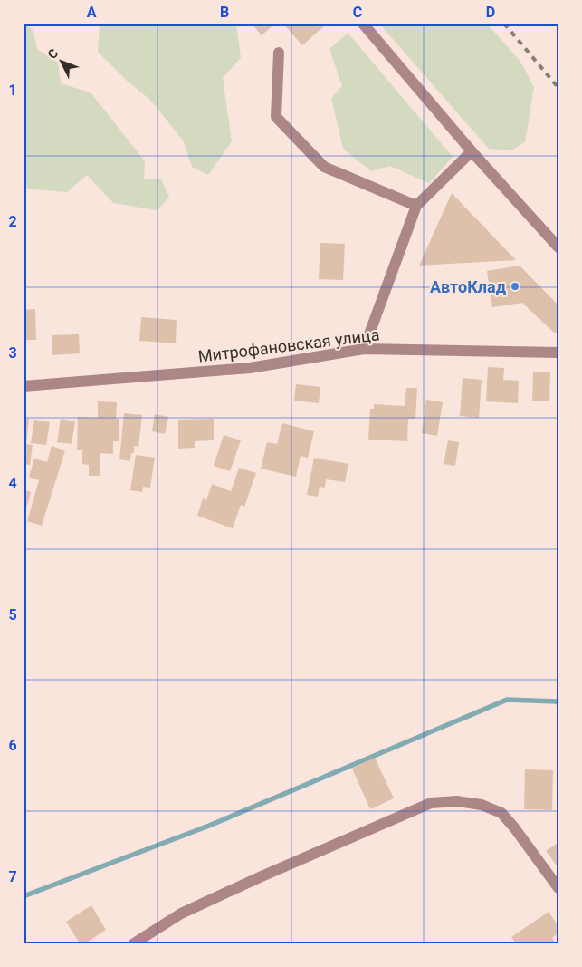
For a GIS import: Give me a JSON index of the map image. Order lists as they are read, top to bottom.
{
  "streets": {
    "street": ["Митрофановская улица"]
  },
  "places": ["АвтоКлад"],
  "north": "top left",
  "grid": {
    "columns": [
      "A",
      "B",
      "C",
      "D"
    ],
    "rows": [
      "1",
      "2",
      "3",
      "4",
      "5",
      "6",
      "7"
    ]
  }
}
